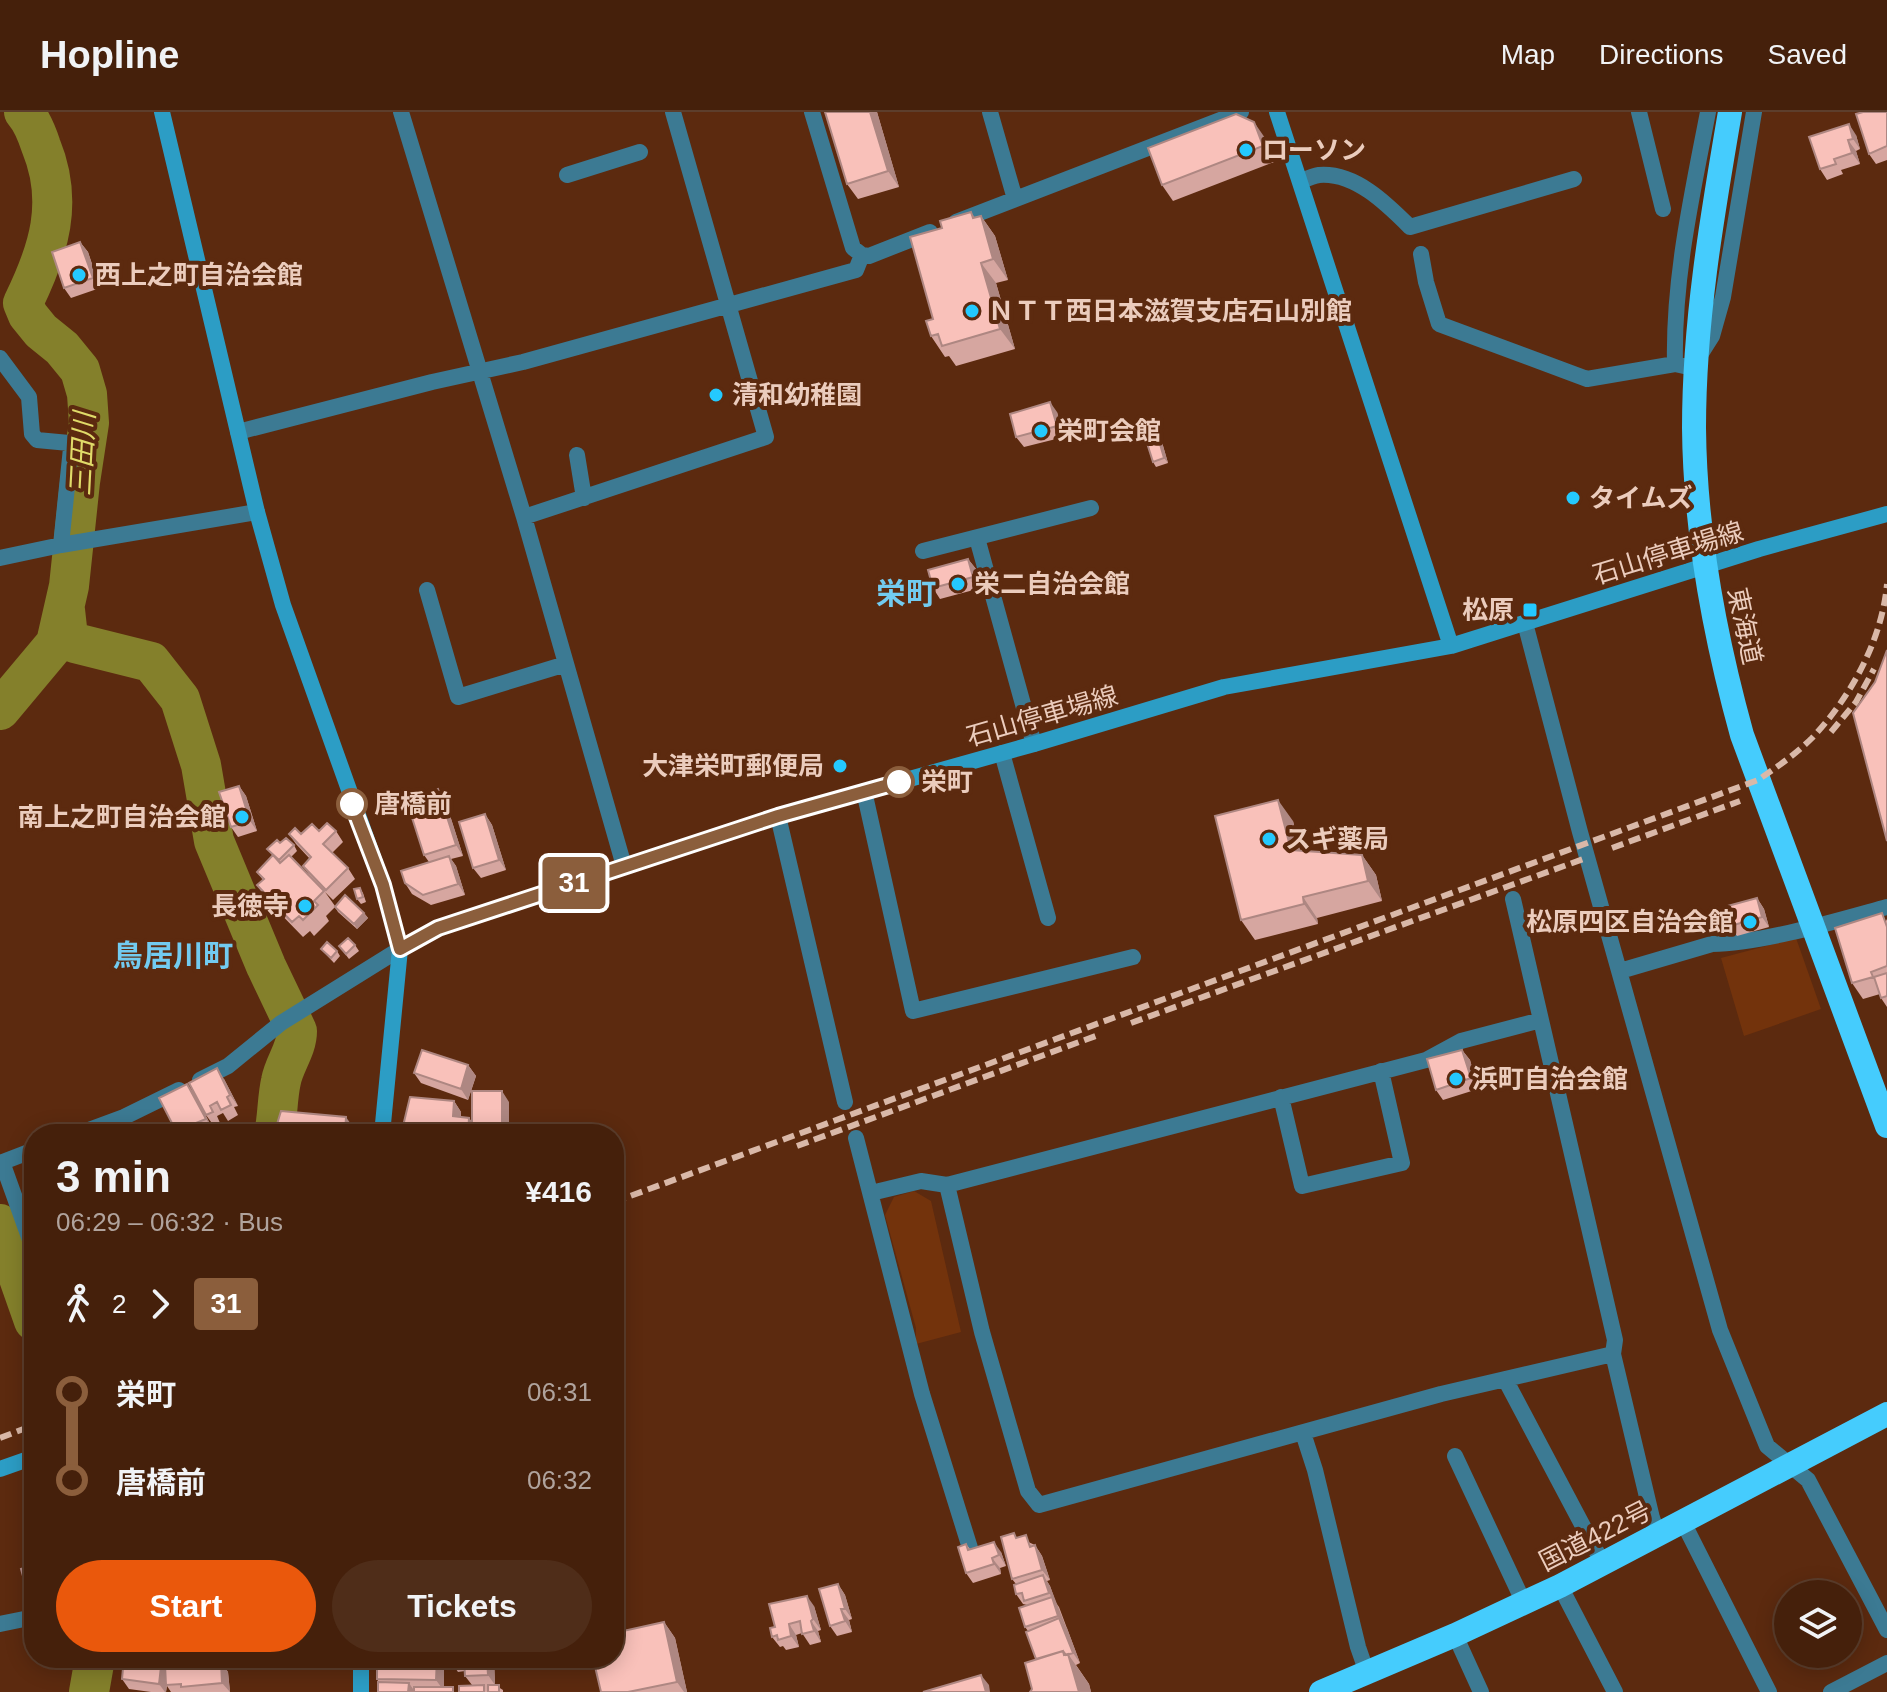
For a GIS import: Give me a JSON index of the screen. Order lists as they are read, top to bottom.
{
  "streets": {
    "highway": ["東海道", "国道422号"],
    "main road": ["石山停車場線"]
  },
  "districts": ["栄町", "鳥居川町"],
  "water": ["三田川"],
  "places": {
    "other": [
      "ローソン",
      "西上之町自治会館",
      "ＮＴＴ西日本滋賀支店石山別館",
      "清和幼稚園",
      "栄町会館",
      "タイムズ",
      "栄二自治会館",
      "大津栄町郵便局",
      "栄町",
      "唐橋前",
      "南上之町自治会館",
      "スギ薬局",
      "長徳寺",
      "松原四区自治会館",
      "浜町自治会館"
    ],
    "transit": ["松原"]
  },
  "lines": ["bus line 31"],
  "page": {
    "header": "Hopline",
    "nav": ["Map", "Directions", "Saved"],
    "on_map": "31",
    "heading": ["3 min", "06:29 – 06:32 · Bus", "¥416"],
    "legs": ["2", "31"],
    "list": [
      {
        "name": "栄町",
        "value": "06:31"
      },
      {
        "name": "唐橋前",
        "value": "06:32"
      }
    ],
    "buttons": ["Start", "Tickets"]
  }
}
